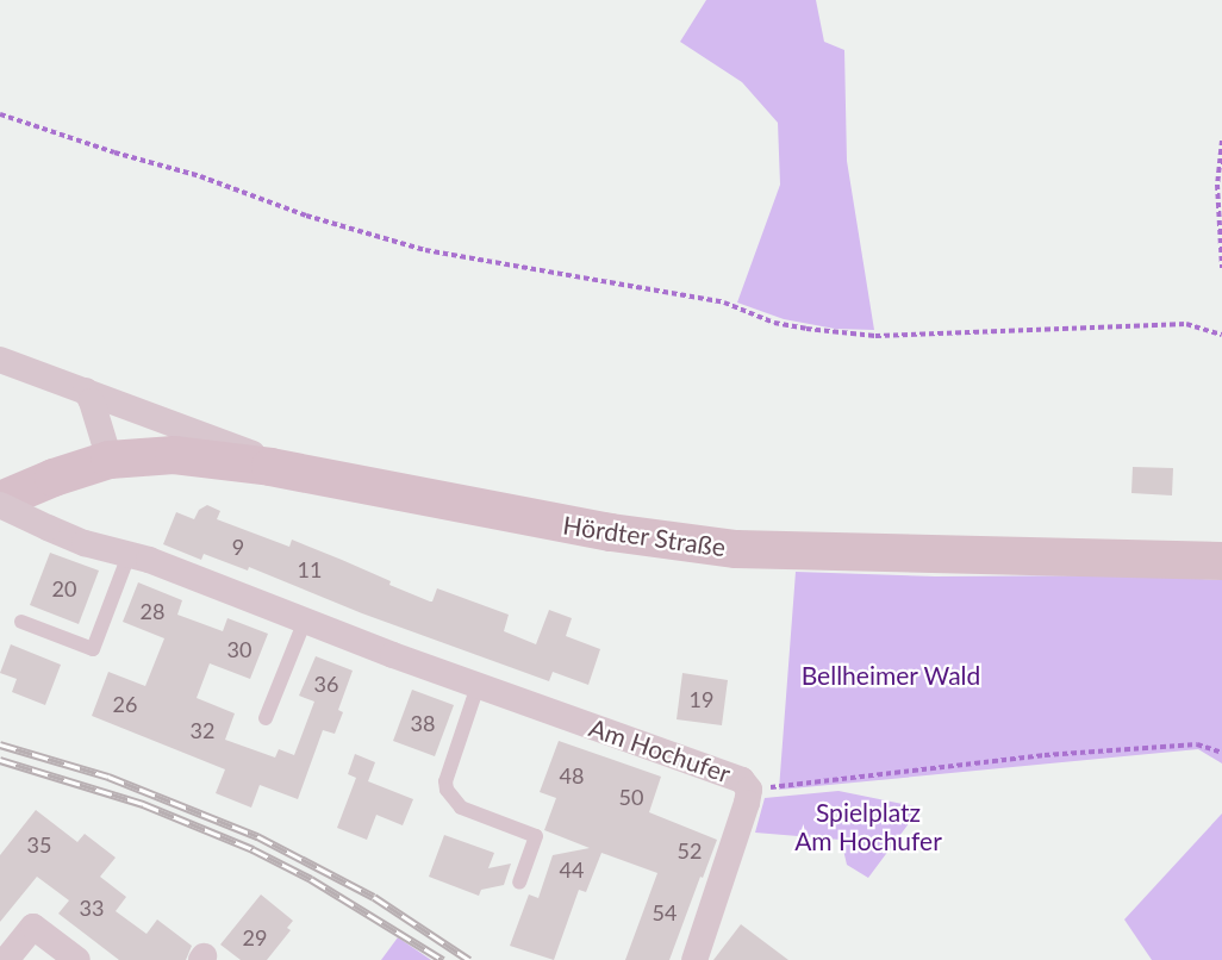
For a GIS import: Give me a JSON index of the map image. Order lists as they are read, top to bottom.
{
  "streets": {
    "main road": ["Hördter Straße"],
    "street": ["Am Hochufer"]
  },
  "parks": ["Bellheimer Wald", "Spielplatz Am Hochufer"],
  "house_numbers": [
    "9",
    "11",
    "20",
    "28",
    "30",
    "36",
    "19",
    "26",
    "38",
    "32",
    "48",
    "50",
    "35",
    "52",
    "44",
    "33",
    "54",
    "29"
  ]
}
